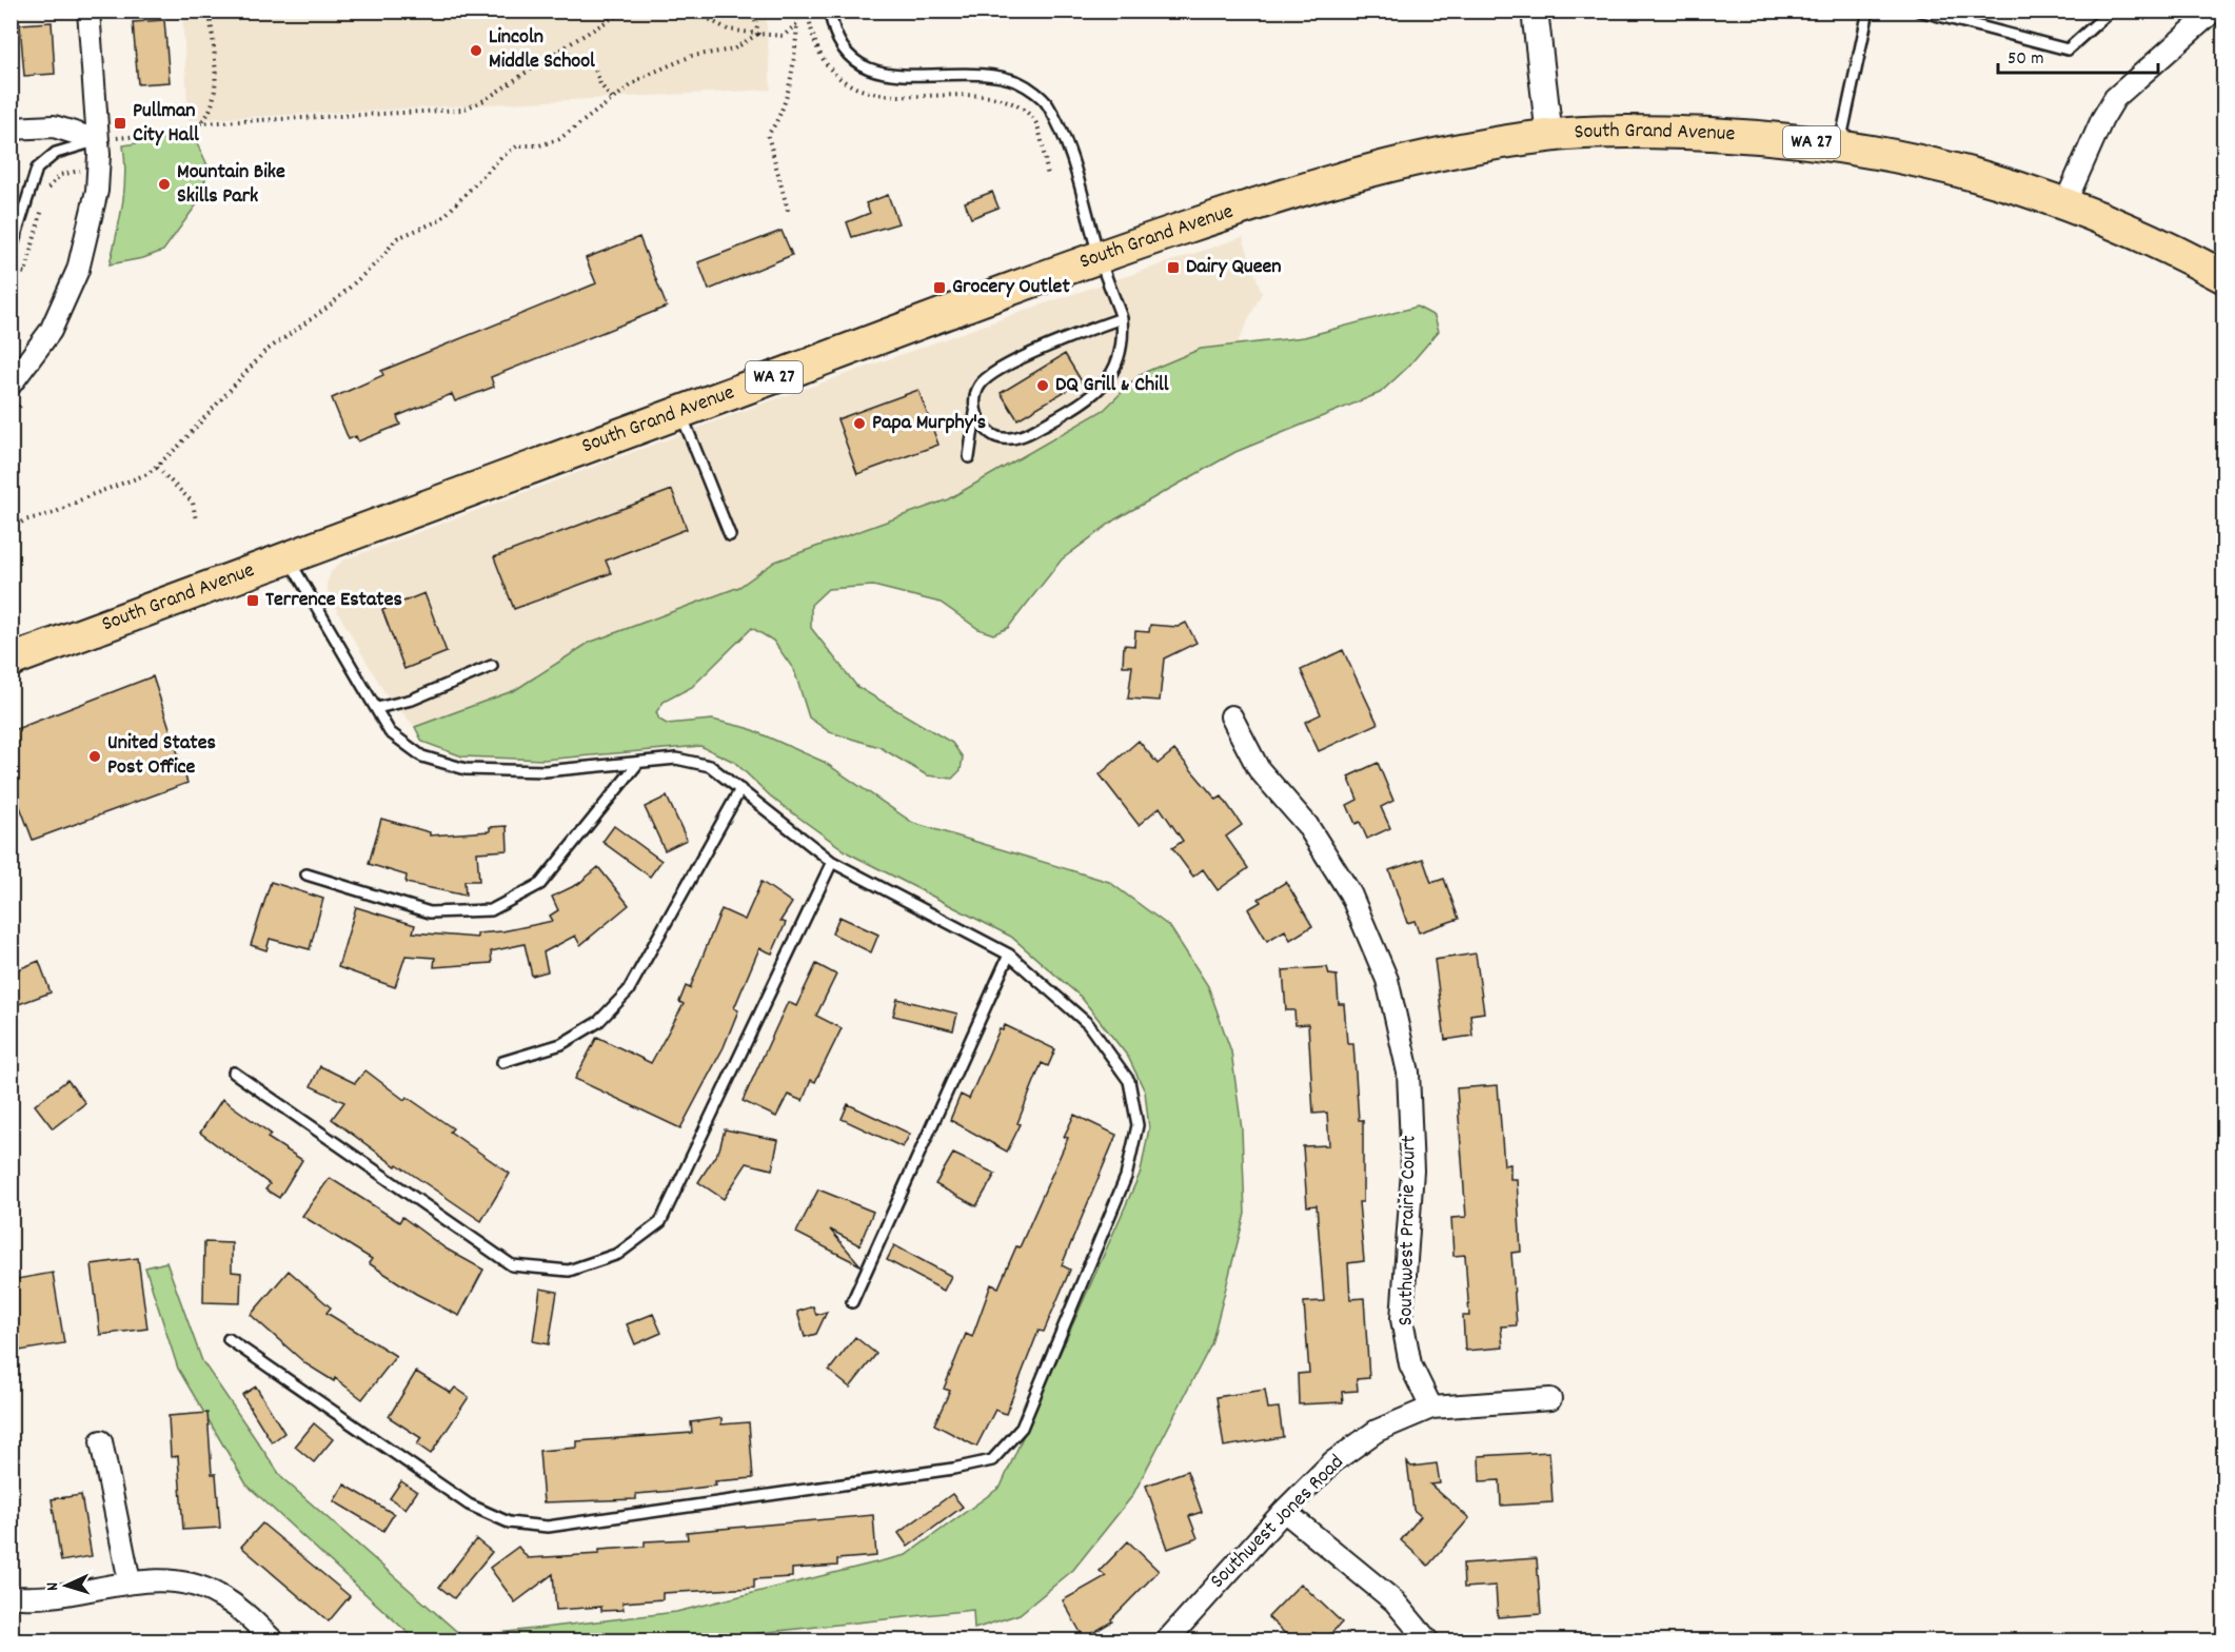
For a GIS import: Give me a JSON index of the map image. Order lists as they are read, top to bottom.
{
  "streets": {
    "main road": ["South Grand Avenue", "WA 27"],
    "street": ["Southwest Prairie Court", "Southwest Jones Road"]
  },
  "crossings": [
    ["Southwest Prairie Court", "Southwest Jones Road"]
  ],
  "places": {
    "other": [
      "Lincoln Middle School",
      "Mountain Bike Skills Park",
      "DQ Grill & Chill",
      "Papa Murphy's",
      "United States Post Office"
    ],
    "transit": [
      "Pullman City Hall",
      "Dairy Queen",
      "Grocery Outlet",
      "Terrence Estates"
    ]
  },
  "scale_bar": "50 m",
  "north": "left"
}
